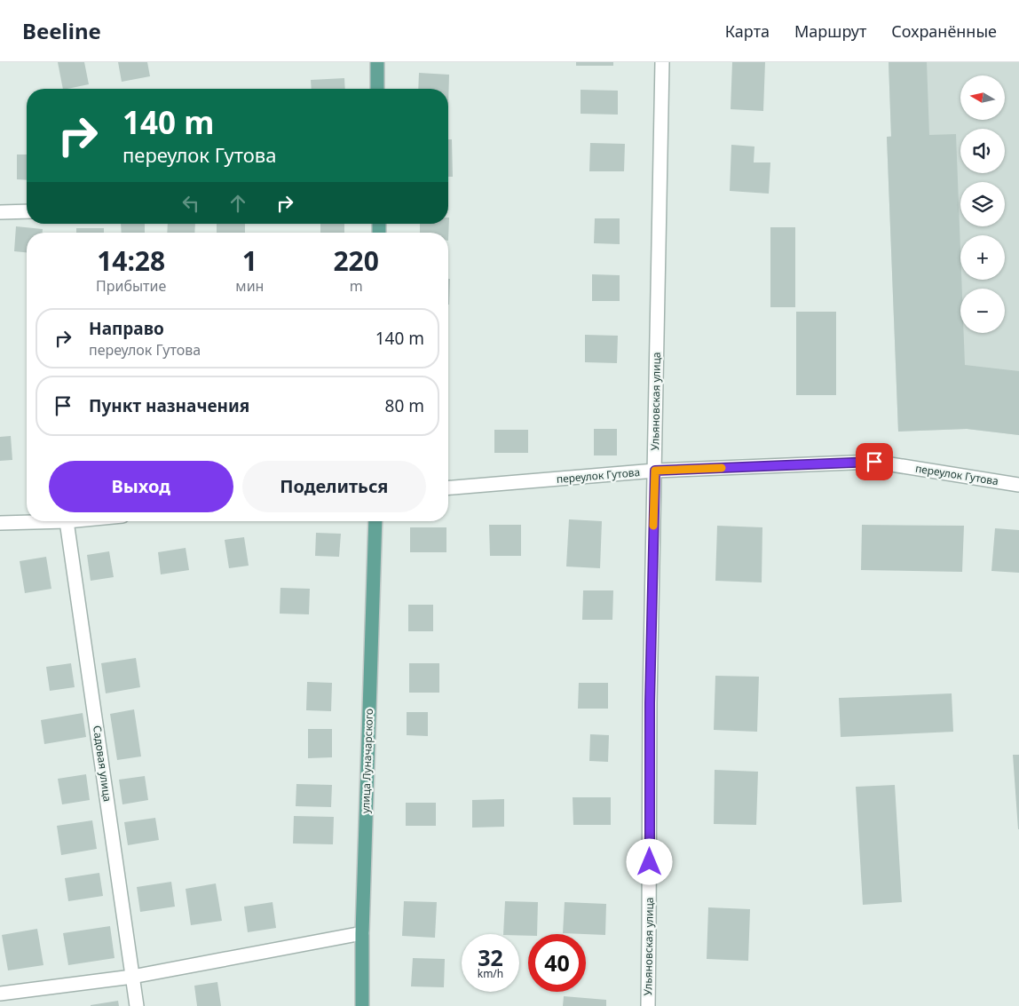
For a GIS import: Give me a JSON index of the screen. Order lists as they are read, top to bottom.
{
  "streets": {
    "main road": ["улица Луначарского"],
    "street": ["Ульяновская улица", "переулок Гутова", "Садовая улица"]
  },
  "crossings": [
    ["Ульяновская улица", "переулок Гутова"]
  ],
  "north": "left",
  "page": {
    "header": "Beeline",
    "nav": ["Карта", "Маршрут", "Сохранённые"],
    "map_buttons": ["+", "−"],
    "turn": ["140 m", "переулок Гутова"],
    "eta": [
      "14:28",
      "Прибытие",
      "1",
      "мин",
      "220",
      "m"
    ],
    "list": [
      {
        "name": "Направо",
        "note": "переулок Гутова",
        "value": "140 m"
      },
      {
        "name": "Пункт назначения",
        "value": "80 m"
      }
    ],
    "buttons": ["Выход", "Поделиться"],
    "speed": "32 km/h",
    "limit": "40"
  }
}
